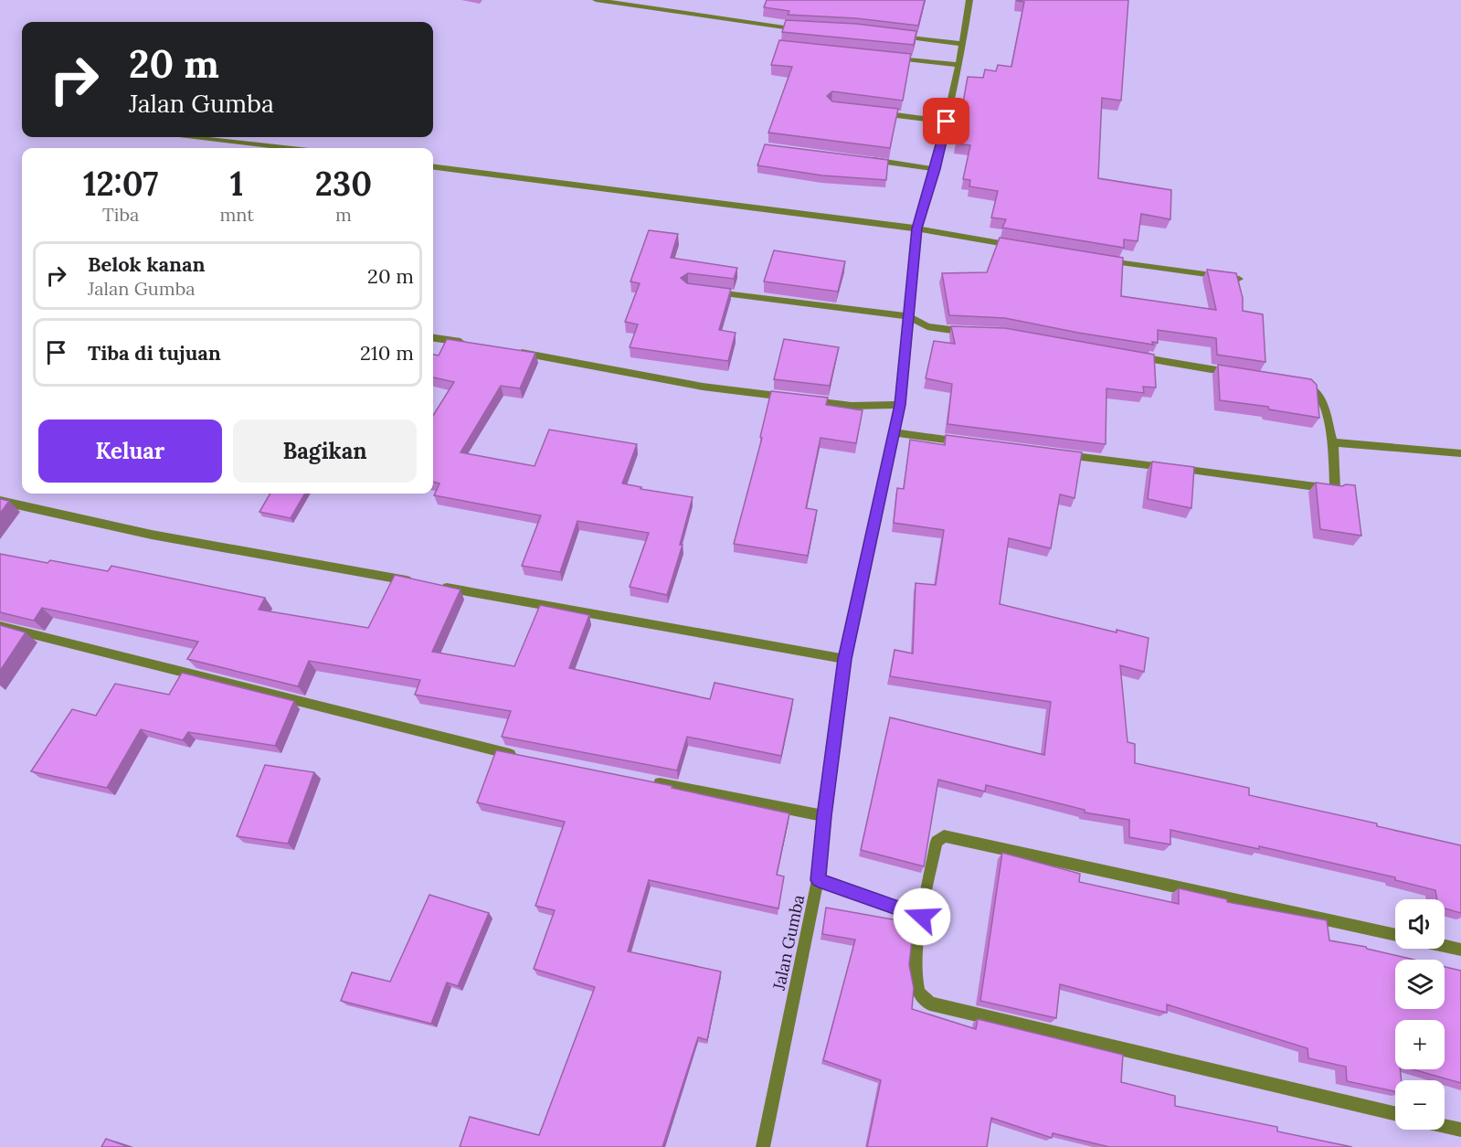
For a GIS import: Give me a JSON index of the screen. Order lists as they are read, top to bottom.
{
  "streets": {
    "street": ["Jalan Gumba"]
  },
  "page": {
    "turn": ["20 m", "Jalan Gumba"],
    "eta": [
      "12:07",
      "Tiba",
      "1",
      "mnt",
      "230",
      "m"
    ],
    "list": [
      {
        "name": "Belok kanan",
        "note": "Jalan Gumba",
        "value": "20 m"
      },
      {
        "name": "Tiba di tujuan",
        "value": "210 m"
      }
    ],
    "buttons": ["Keluar", "Bagikan"],
    "map_buttons": ["+", "−"]
  }
}
